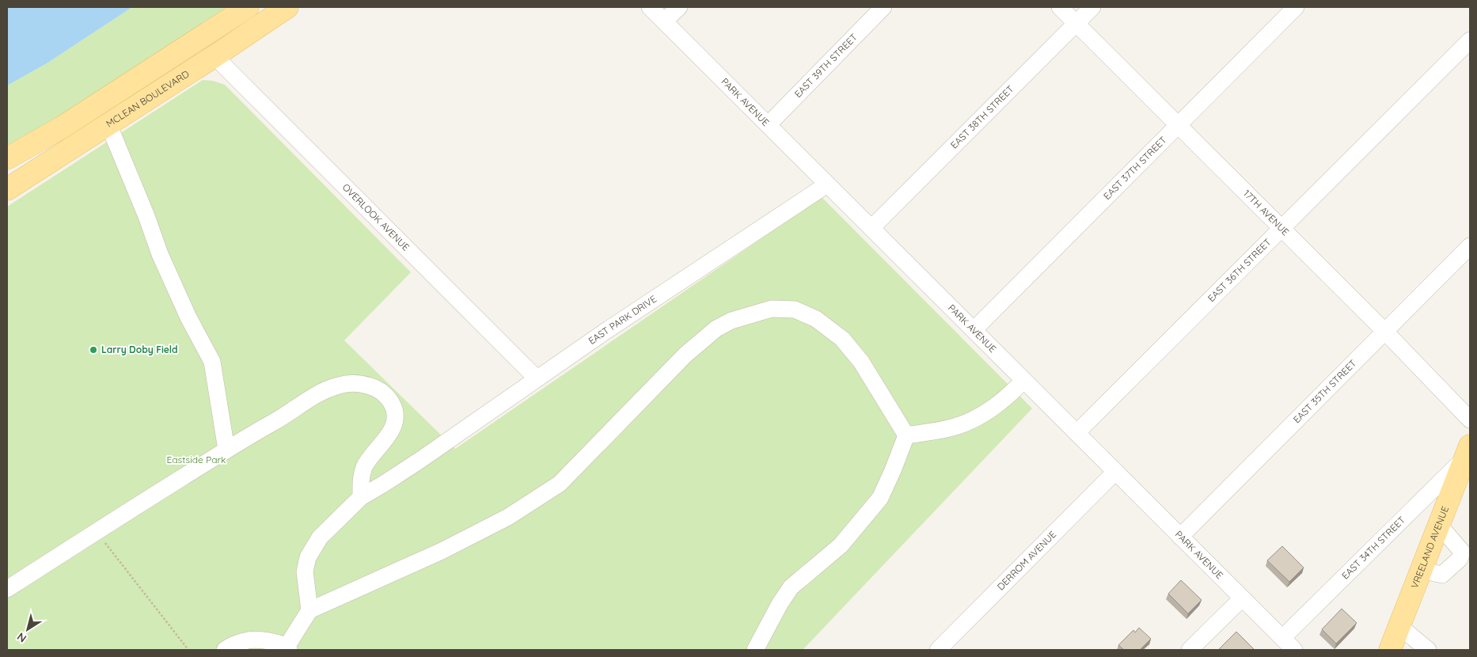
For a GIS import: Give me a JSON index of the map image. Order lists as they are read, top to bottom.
{
  "streets": {
    "main road": ["MCLEAN BOULEVARD", "VREELAND AVENUE"],
    "street": [
      "EAST 39TH STREET",
      "PARK AVENUE",
      "EAST 38TH STREET",
      "EAST 37TH STREET",
      "17TH AVENUE",
      "OVERLOOK AVENUE",
      "EAST 36TH STREET",
      "EAST PARK DRIVE",
      "EAST 35TH STREET",
      "EAST 34TH STREET",
      "DERROM AVENUE"
    ]
  },
  "crossings": [
    ["EAST 39TH STREET", "PARK AVENUE"],
    ["MCLEAN BOULEVARD", "OVERLOOK AVENUE"],
    ["PARK AVENUE", "EAST 38TH STREET"],
    ["PARK AVENUE", "EAST 37TH STREET"],
    ["PARK AVENUE", "EAST 36TH STREET"],
    ["PARK AVENUE", "EAST PARK DRIVE"],
    ["PARK AVENUE", "EAST 35TH STREET"],
    ["PARK AVENUE", "EAST 34TH STREET"],
    ["PARK AVENUE", "DERROM AVENUE"],
    ["EAST 38TH STREET", "17TH AVENUE"],
    ["EAST 37TH STREET", "17TH AVENUE"],
    ["17TH AVENUE", "EAST 36TH STREET"],
    ["17TH AVENUE", "EAST 35TH STREET"],
    ["OVERLOOK AVENUE", "EAST PARK DRIVE"],
    ["EAST 34TH STREET", "VREELAND AVENUE"]
  ],
  "parks": ["Eastside Park"],
  "places": ["Larry Doby Field"],
  "north": "bottom left"
}
